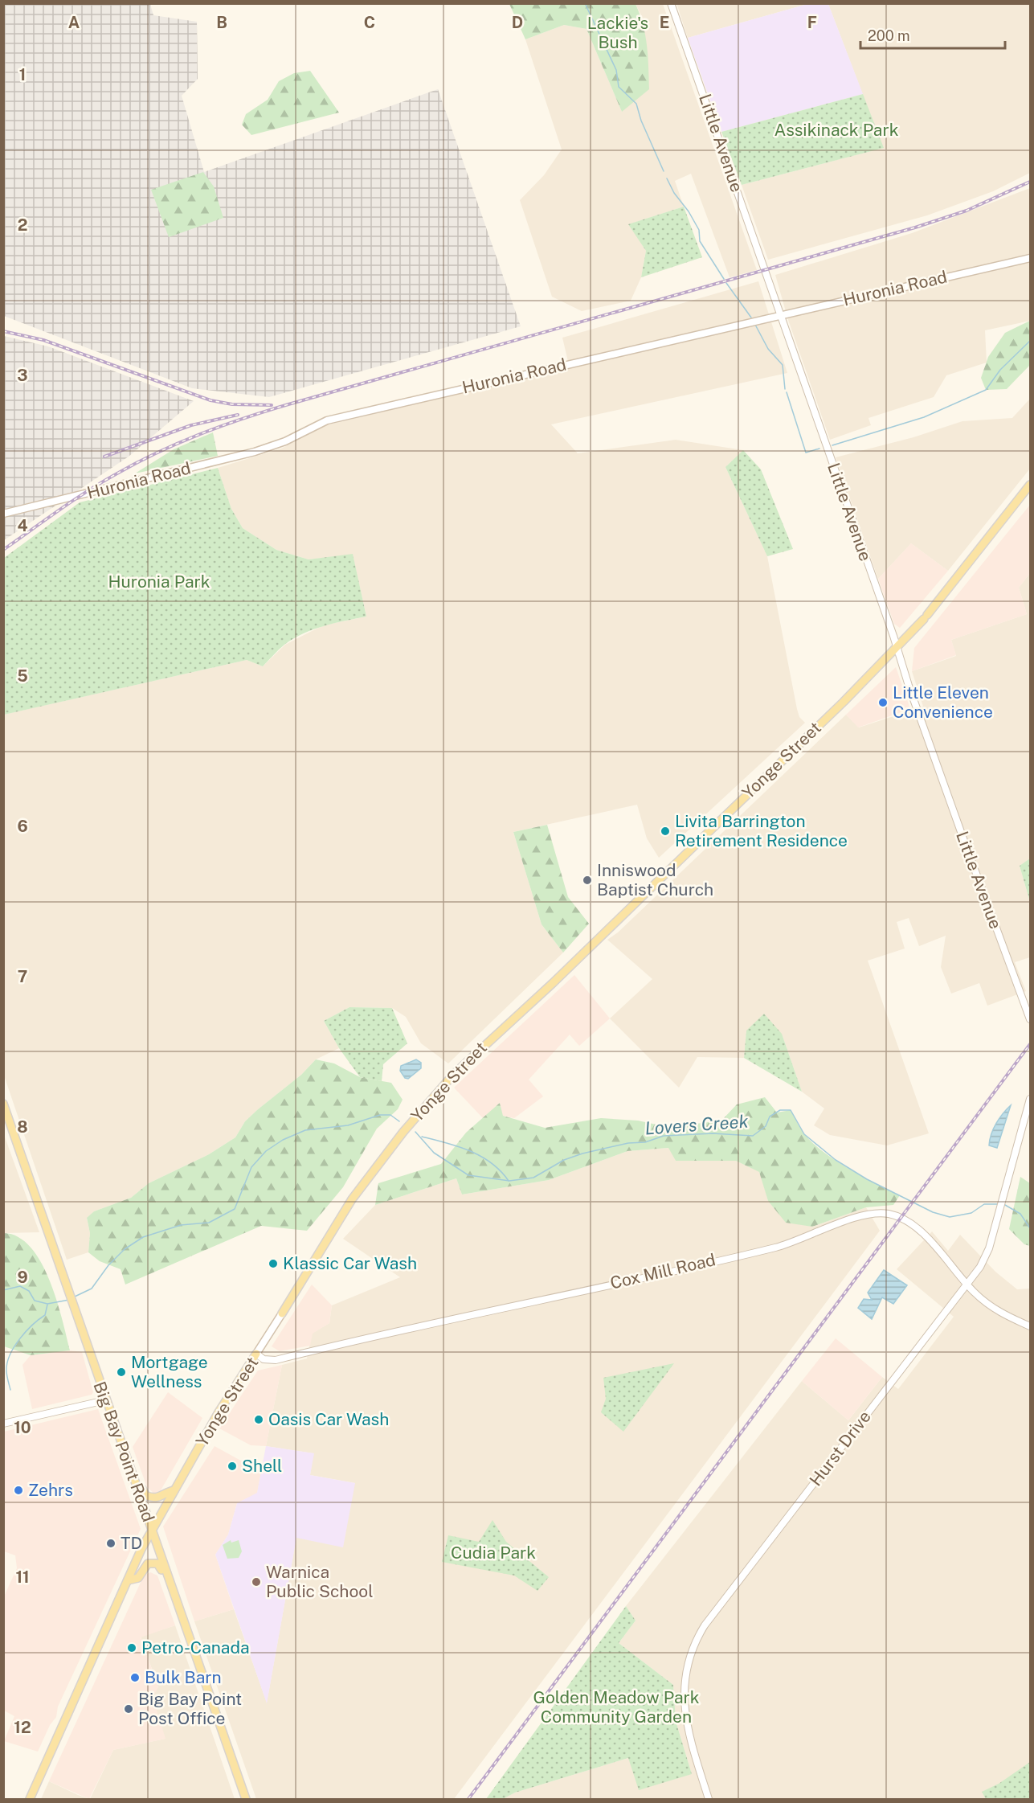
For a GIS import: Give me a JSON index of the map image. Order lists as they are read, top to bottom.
{
  "streets": {
    "main road": ["Huronia Road", "Yonge Street", "Big Bay Point Road"],
    "street": ["Little Avenue", "Cox Mill Road", "Hurst Drive"]
  },
  "crossings": [
    ["Little Avenue", "Huronia Road"],
    ["Little Avenue", "Yonge Street"],
    ["Yonge Street", "Cox Mill Road"],
    ["Yonge Street", "Big Bay Point Road"],
    ["Cox Mill Road", "Hurst Drive"]
  ],
  "water": ["Lovers Creek"],
  "parks": [
    "Lackie's Bush",
    "Assikinack Park",
    "Huronia Park",
    "Cudia Park",
    "Golden Meadow Park Community Garden"
  ],
  "places": [
    "Little Eleven Convenience",
    "Livita Barrington Retirement Residence",
    "Inniswood Baptist Church",
    "Klassic Car Wash",
    "Mortgage Wellness",
    "Oasis Car Wash",
    "Shell",
    "Zehrs",
    "TD",
    "Warnica Public School",
    "Petro-Canada",
    "Bulk Barn",
    "Big Bay Point Post Office"
  ],
  "scale_bar": "200 m",
  "grid": {
    "columns": [
      "A",
      "B",
      "C",
      "D",
      "E",
      "F"
    ],
    "rows": [
      "1",
      "2",
      "3",
      "4",
      "5",
      "6",
      "7",
      "8",
      "9",
      "10",
      "11",
      "12"
    ]
  }
}
